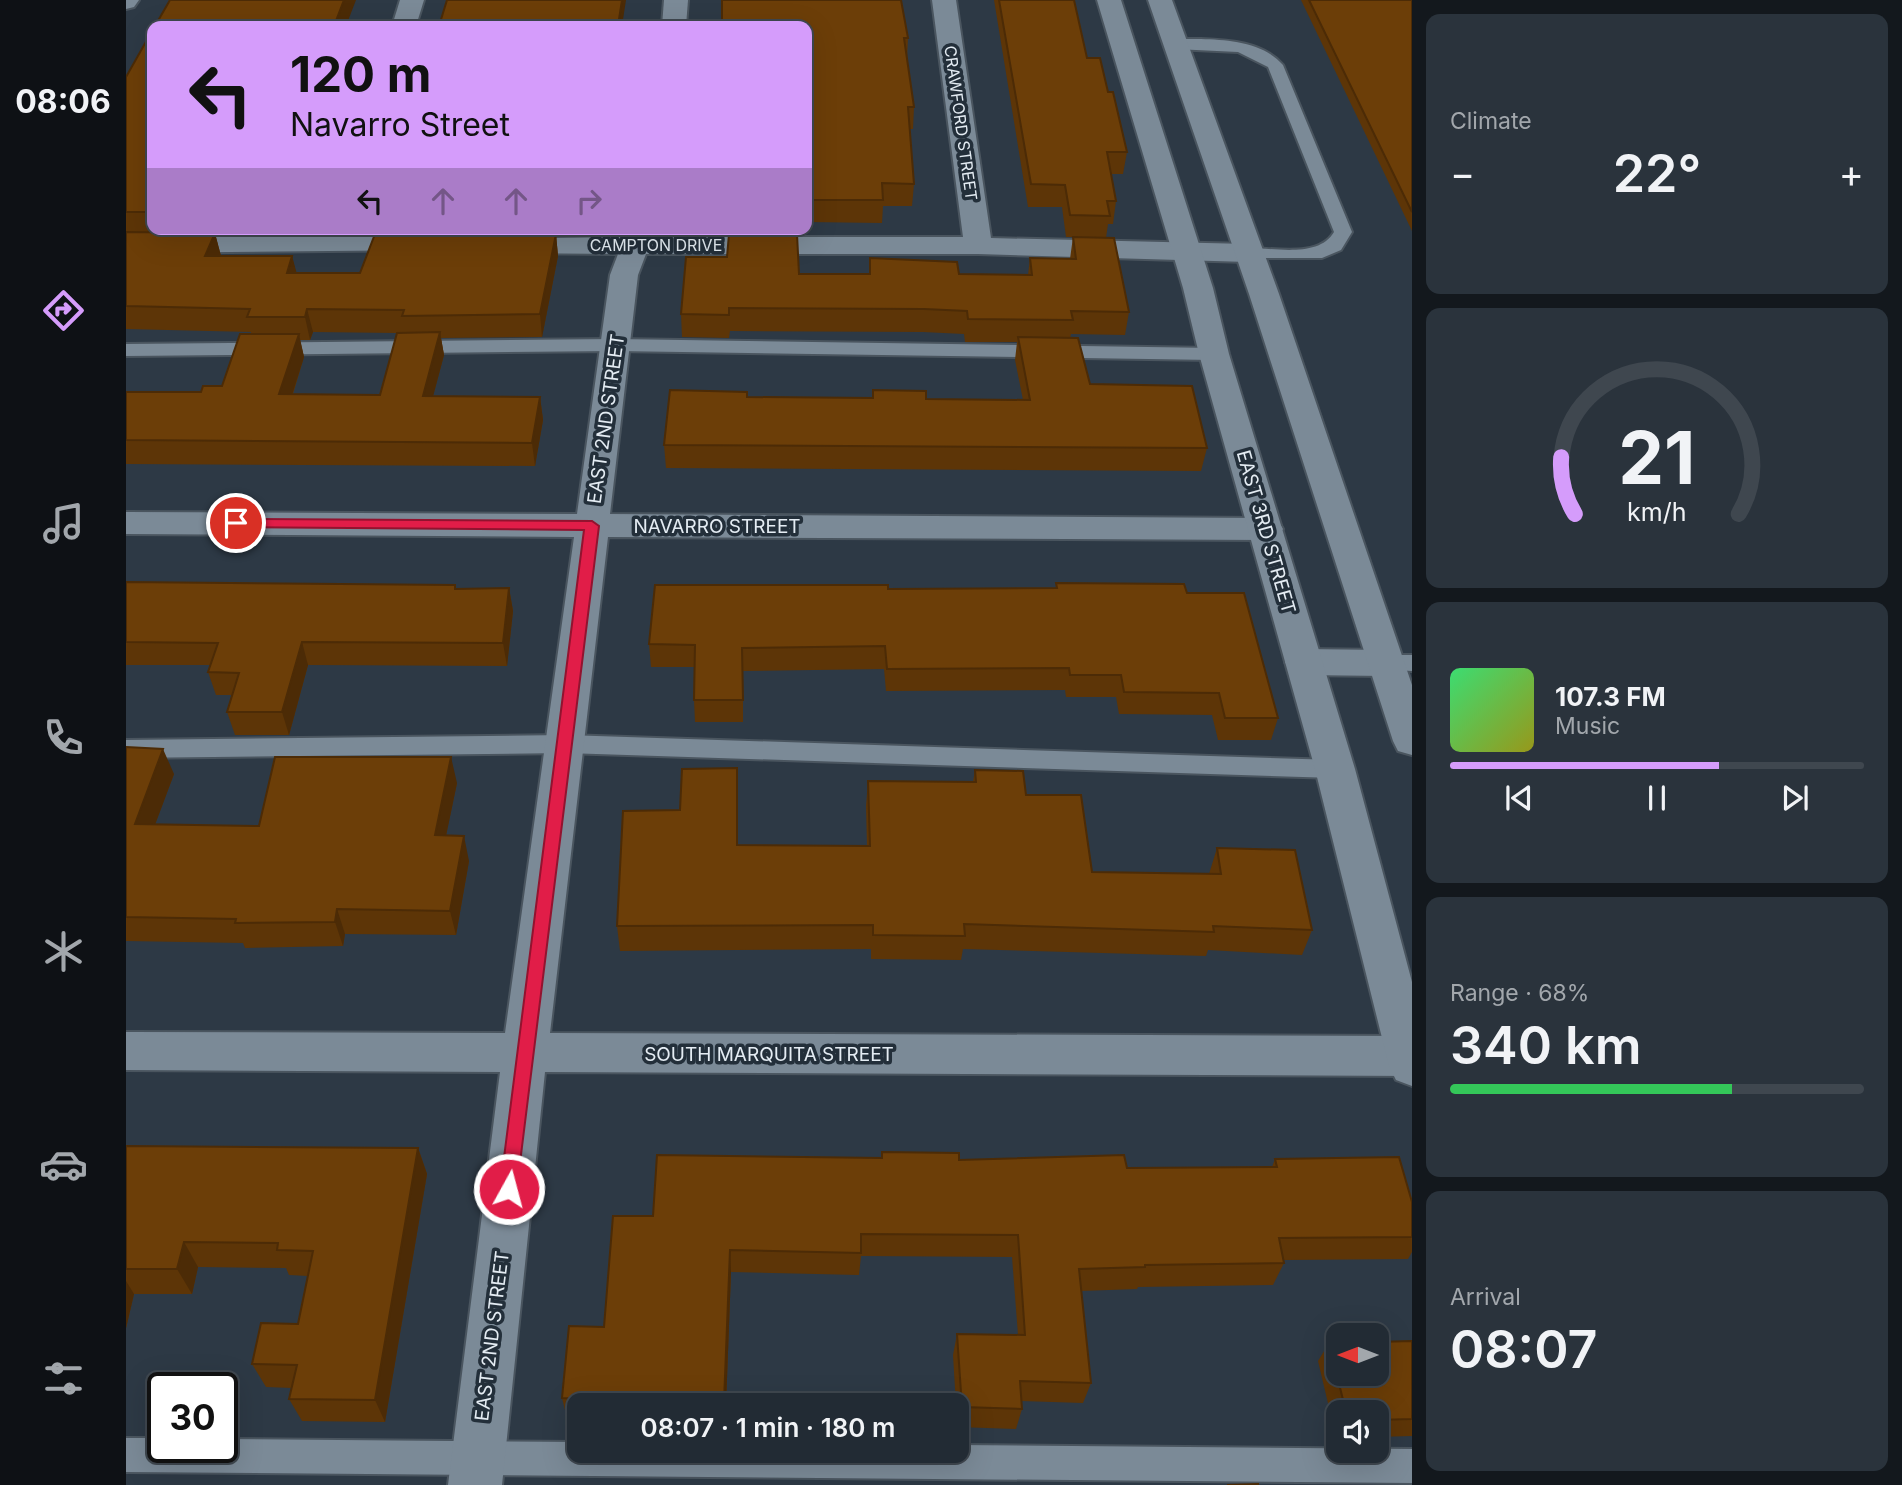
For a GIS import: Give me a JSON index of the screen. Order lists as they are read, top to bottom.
{
  "streets": {
    "street": [
      "CRAWFORD STREET",
      "CAMPTON DRIVE",
      "EAST 2ND STREET",
      "NAVARRO STREET",
      "EAST 3RD STREET",
      "SOUTH MARQUITA STREET"
    ]
  },
  "crossings": [
    ["CRAWFORD STREET", "CAMPTON DRIVE"],
    ["CAMPTON DRIVE", "EAST 2ND STREET"],
    ["CAMPTON DRIVE", "EAST 3RD STREET"],
    ["EAST 2ND STREET", "NAVARRO STREET"],
    ["EAST 2ND STREET", "SOUTH MARQUITA STREET"],
    ["NAVARRO STREET", "EAST 3RD STREET"],
    ["EAST 3RD STREET", "SOUTH MARQUITA STREET"]
  ],
  "north": "left",
  "page": {
    "tabs": "08:06",
    "tile": [
      "Climate",
      ["Range · 68%", "340 km"],
      ["Arrival", "08:07"]
    ],
    "turn": ["120 m", "Navarro Street"],
    "heat": ["−", "22°", "+"],
    "song": ["107.3 FM", "Music"],
    "limit": "30",
    "trip": "08:07 · 1 min · 180 m",
    "gauge": ["21", "km/h"]
  }
}
